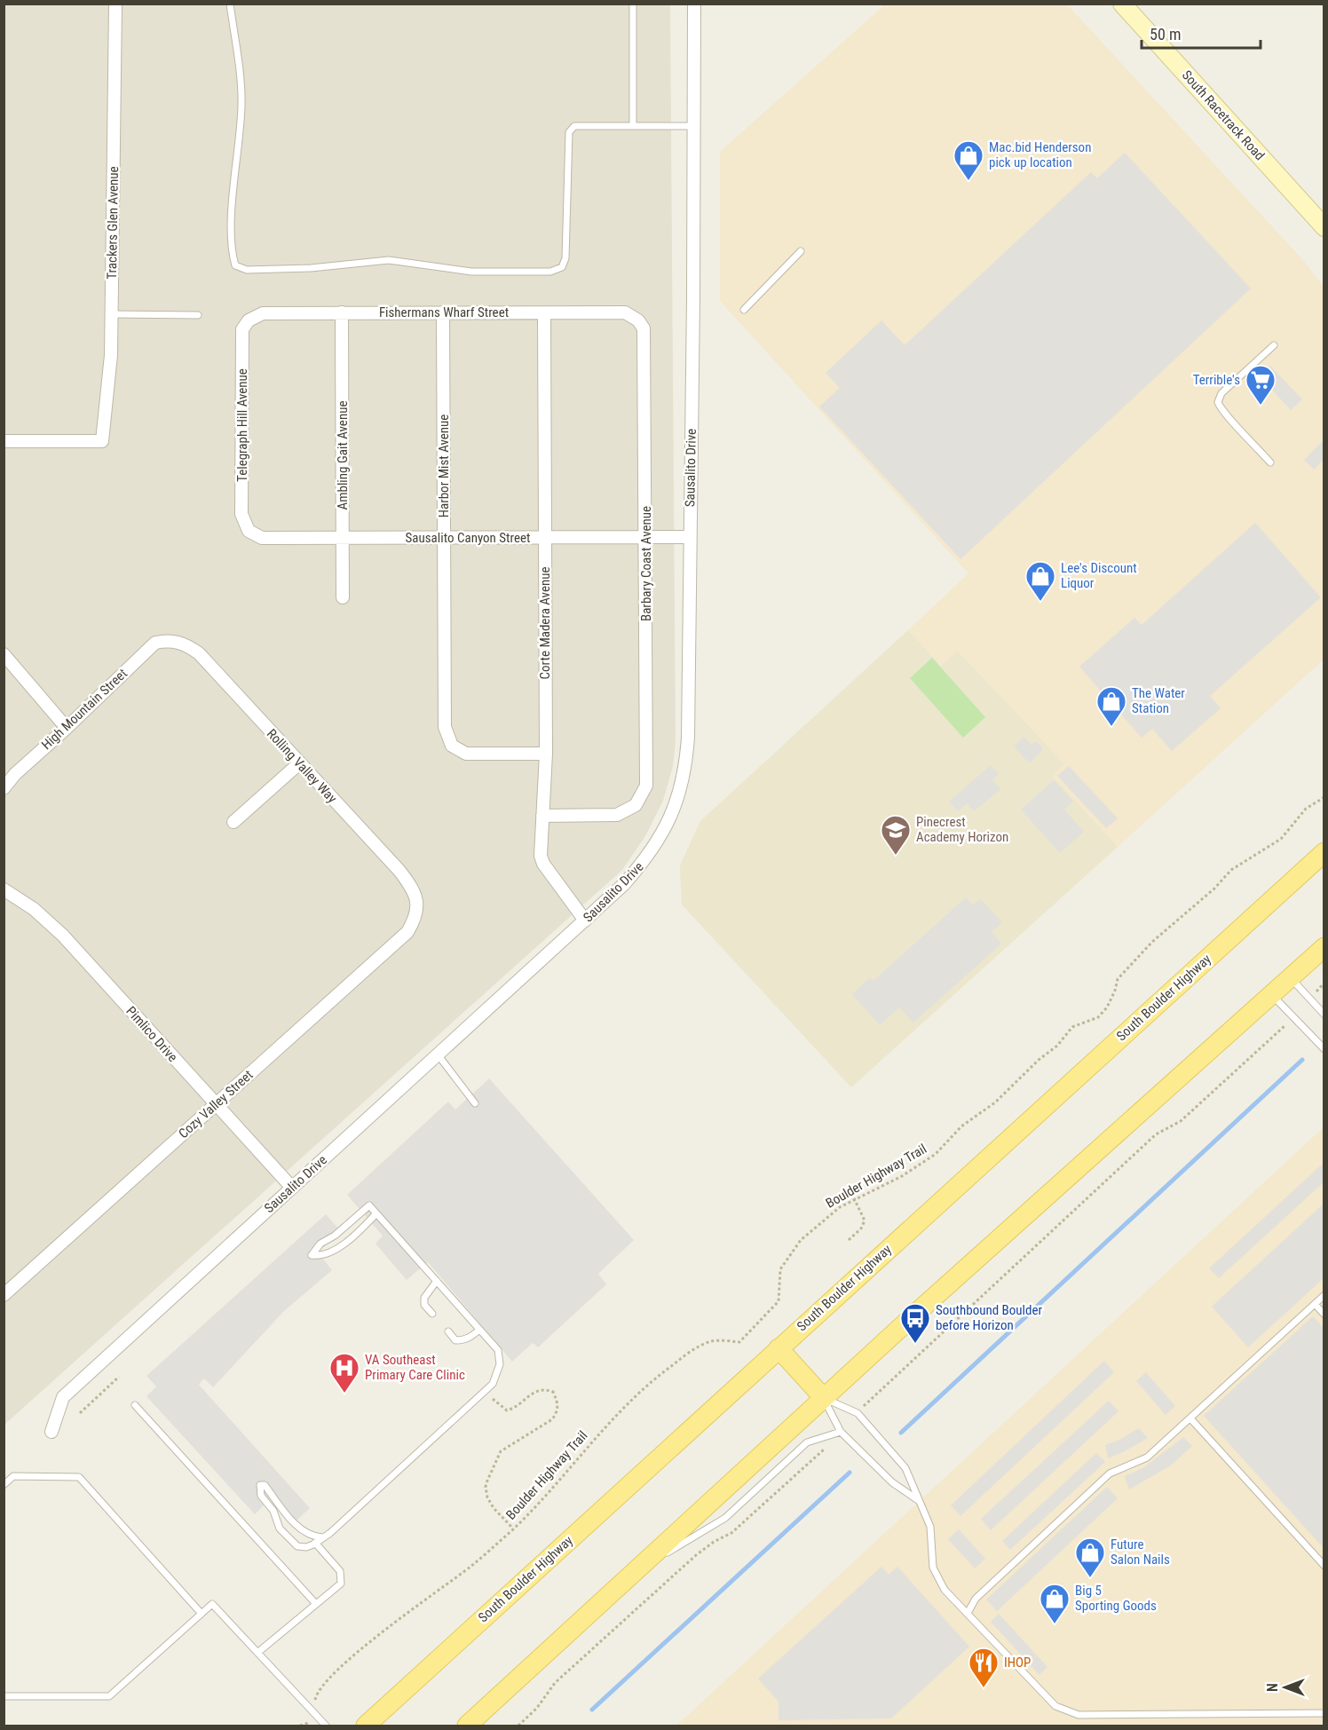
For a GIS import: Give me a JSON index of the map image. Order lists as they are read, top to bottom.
{
  "streets": {
    "main road": ["South Racetrack Road", "South Boulder Highway"],
    "street": [
      "Trackers Glen Avenue",
      "Fishermans Wharf Street",
      "Telegraph Hill Avenue",
      "Ambling Gait Avenue",
      "Harbor Mist Avenue",
      "Sausalito Drive",
      "Sausalito Canyon Street",
      "Barbary Coast Avenue",
      "Corte Madera Avenue",
      "High Mountain Street",
      "Rolling Valley Way",
      "Pimlico Drive",
      "Cozy Valley Street"
    ],
    "path": ["Boulder Highway Trail"]
  },
  "crossings": [
    ["Fishermans Wharf Street", "Telegraph Hill Avenue"],
    ["Fishermans Wharf Street", "Ambling Gait Avenue"],
    ["Fishermans Wharf Street", "Harbor Mist Avenue"],
    ["Fishermans Wharf Street", "Barbary Coast Avenue"],
    ["Fishermans Wharf Street", "Corte Madera Avenue"],
    ["Telegraph Hill Avenue", "Sausalito Canyon Street"],
    ["Ambling Gait Avenue", "Sausalito Canyon Street"],
    ["Harbor Mist Avenue", "Sausalito Canyon Street"],
    ["Harbor Mist Avenue", "Corte Madera Avenue"],
    ["Sausalito Drive", "Sausalito Canyon Street"],
    ["Sausalito Drive", "Corte Madera Avenue"],
    ["Sausalito Drive", "Pimlico Drive"],
    ["Sausalito Canyon Street", "Barbary Coast Avenue"],
    ["Sausalito Canyon Street", "Corte Madera Avenue"],
    ["Barbary Coast Avenue", "Corte Madera Avenue"],
    ["High Mountain Street", "Rolling Valley Way"],
    ["Rolling Valley Way", "Cozy Valley Street"],
    ["Pimlico Drive", "Cozy Valley Street"]
  ],
  "places": {
    "shop": [
      "Mac.bid Henderson pick up location",
      "Lee's Discount Liquor",
      "The Water Station",
      "Future Salon Nails",
      "Big 5 Sporting Goods"
    ],
    "supermarket": ["Terrible's"],
    "school or university": ["Pinecrest Academy Horizon"],
    "bus stop": ["Southbound Boulder before Horizon"],
    "hospital": ["VA Southeast Primary Care Clinic"],
    "restaurant": ["IHOP"]
  },
  "scale_bar": "50 m",
  "north": "left"
}
